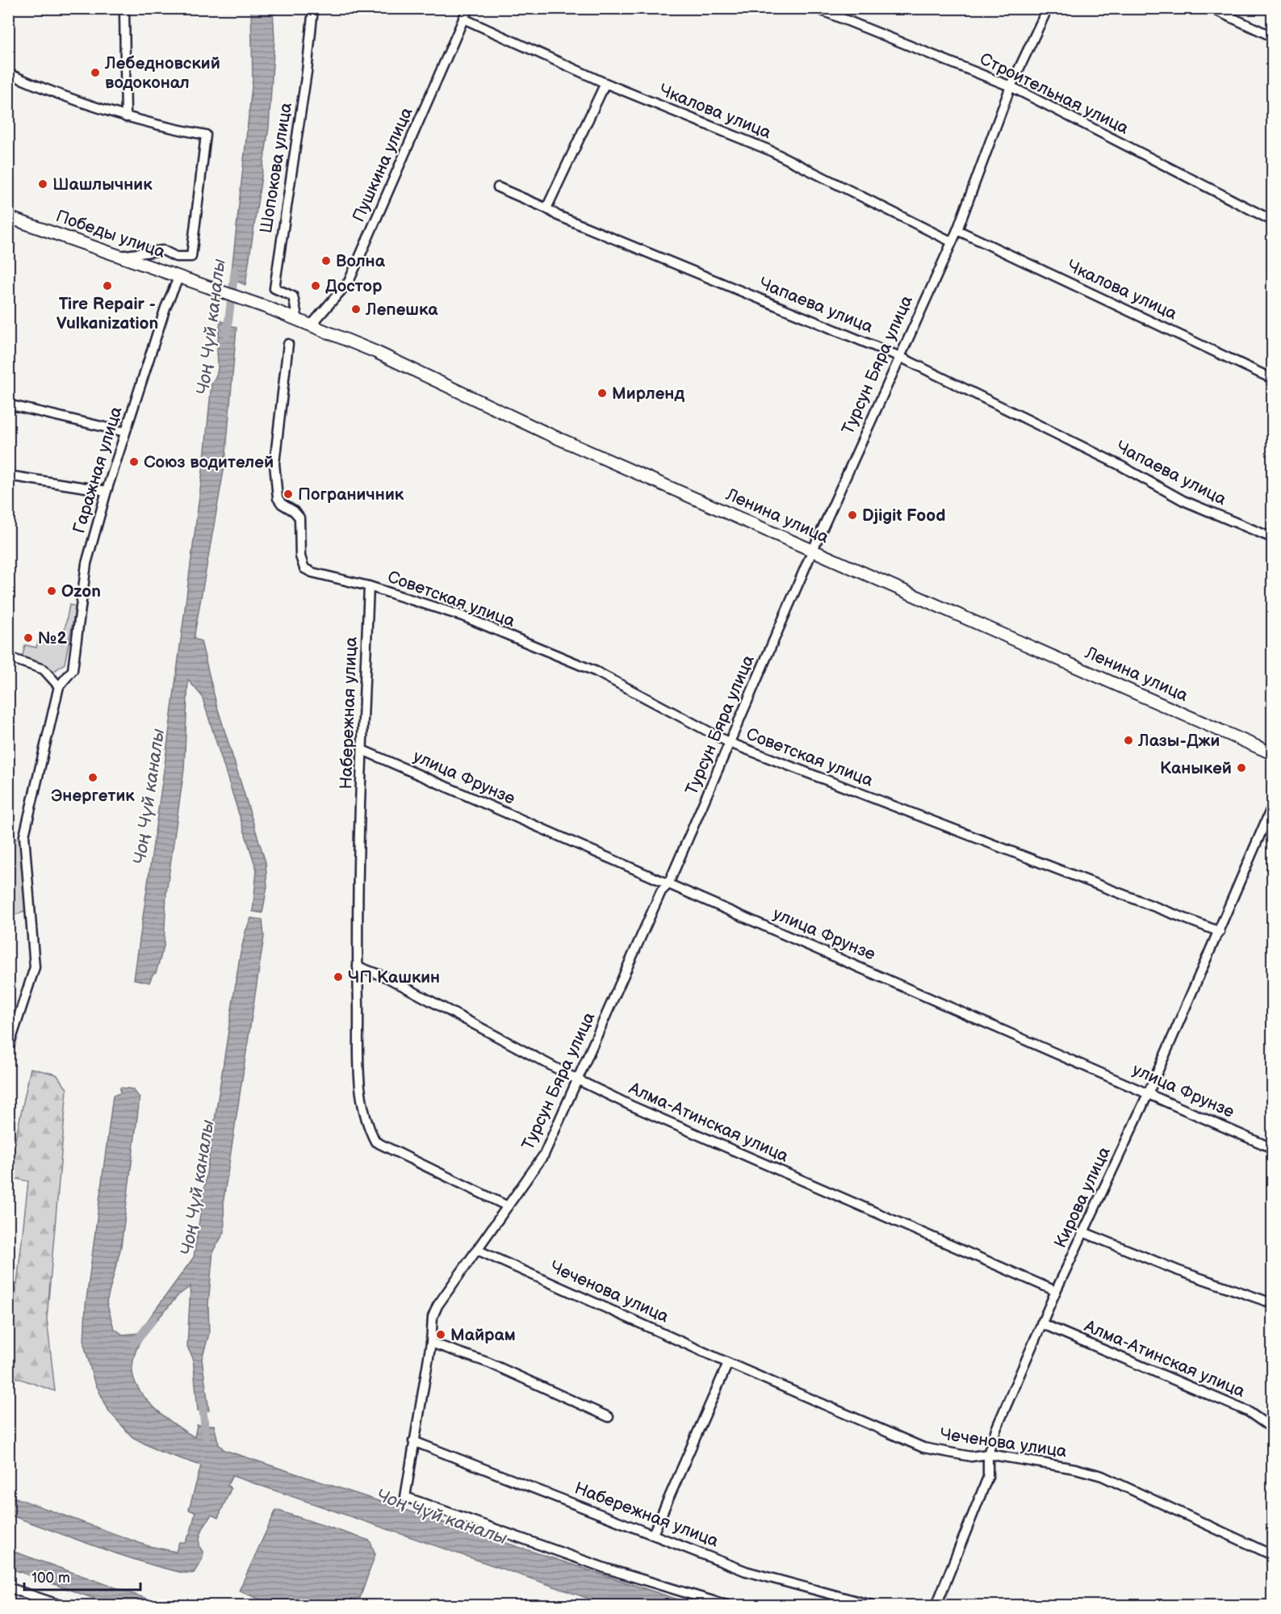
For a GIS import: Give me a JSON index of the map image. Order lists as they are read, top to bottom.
{
  "streets": {
    "main road": ["Победы улица", "Ленина улица"],
    "street": [
      "Строительная улица",
      "Чкалова улица",
      "Пушкина улица",
      "Шопокова улица",
      "Чапаева улица",
      "Турсун Бяра улица",
      "Гаражная улица",
      "Советская улица",
      "Набережная улица",
      "улица Фрунзе",
      "Алма-Атинская улица",
      "Кирова улица",
      "Чеченова улица"
    ]
  },
  "crossings": [
    ["Строительная улица", "Турсун Бяра улица"],
    ["Чкалова улица", "Пушкина улица"],
    ["Чкалова улица", "Турсун Бяра улица"],
    ["Пушкина улица", "Ленина улица"],
    ["Шопокова улица", "Ленина улица"],
    ["Победы улица", "Гаражная улица"],
    ["Победы улица", "Ленина улица"],
    ["Чапаева улица", "Турсун Бяра улица"],
    ["Турсун Бяра улица", "Ленина улица"],
    ["Турсун Бяра улица", "Советская улица"],
    ["Турсун Бяра улица", "Набережная улица"],
    ["Турсун Бяра улица", "улица Фрунзе"],
    ["Турсун Бяра улица", "Алма-Атинская улица"],
    ["Турсун Бяра улица", "Чеченова улица"],
    ["Советская улица", "Набережная улица"],
    ["Советская улица", "Кирова улица"],
    ["Набережная улица", "улица Фрунзе"],
    ["Набережная улица", "Алма-Атинская улица"],
    ["улица Фрунзе", "Кирова улица"],
    ["Алма-Атинская улица", "Кирова улица"],
    ["Кирова улица", "Чеченова улица"]
  ],
  "water": ["Чоң Чүй каналы"],
  "places": [
    "Лебедновский водоконал",
    "Шашлычник",
    "Волна",
    "Tire Repair - Vulkanization",
    "Достор",
    "Лепешка",
    "Мирленд",
    "Союз водителей",
    "Пограничник",
    "Djigit Food",
    "Ozon",
    "№2",
    "Лазы-Джи",
    "Каныкей",
    "Энергетик",
    "ЧП Кашкин",
    "Майрам"
  ],
  "scale_bar": "100 m"
}
